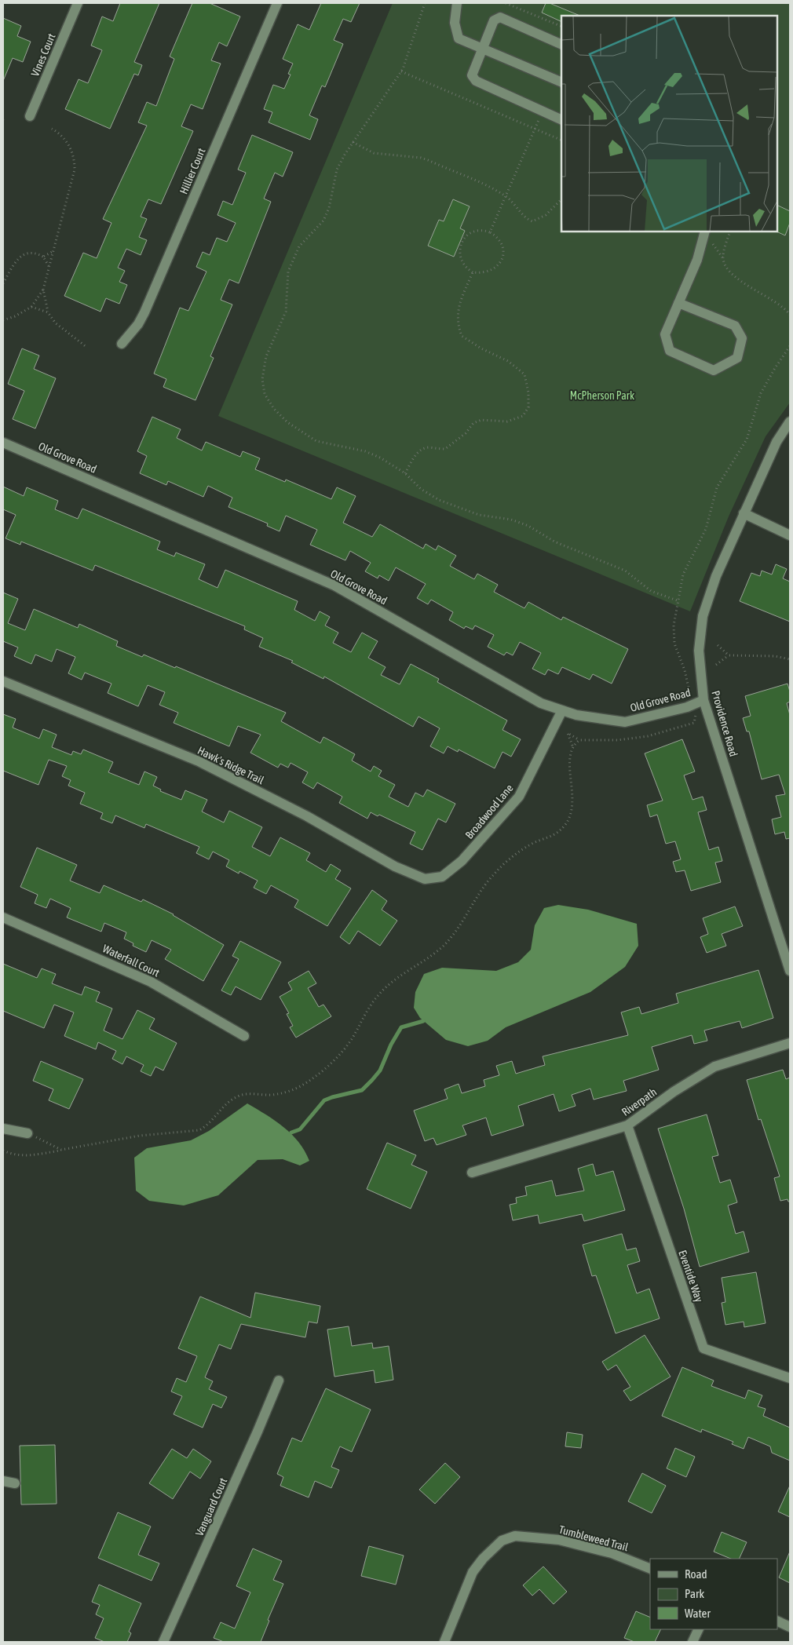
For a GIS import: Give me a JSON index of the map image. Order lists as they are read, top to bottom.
{
  "streets": {
    "street": [
      "Vines Court",
      "Hillier Court",
      "Old Grove Road",
      "Providence Road",
      "Hawk's Ridge Trail",
      "Broadwood Lane",
      "Waterfall Court",
      "Riverpath",
      "Eventide Way",
      "Vanguard Court",
      "Tumbleweed Trail"
    ]
  },
  "crossings": [
    ["Old Grove Road", "Providence Road"],
    ["Old Grove Road", "Broadwood Lane"],
    ["Hawk's Ridge Trail", "Broadwood Lane"],
    ["Riverpath", "Eventide Way"]
  ],
  "parks": ["McPherson Park"],
  "legend": ["Road", "Park", "Water"]
}
